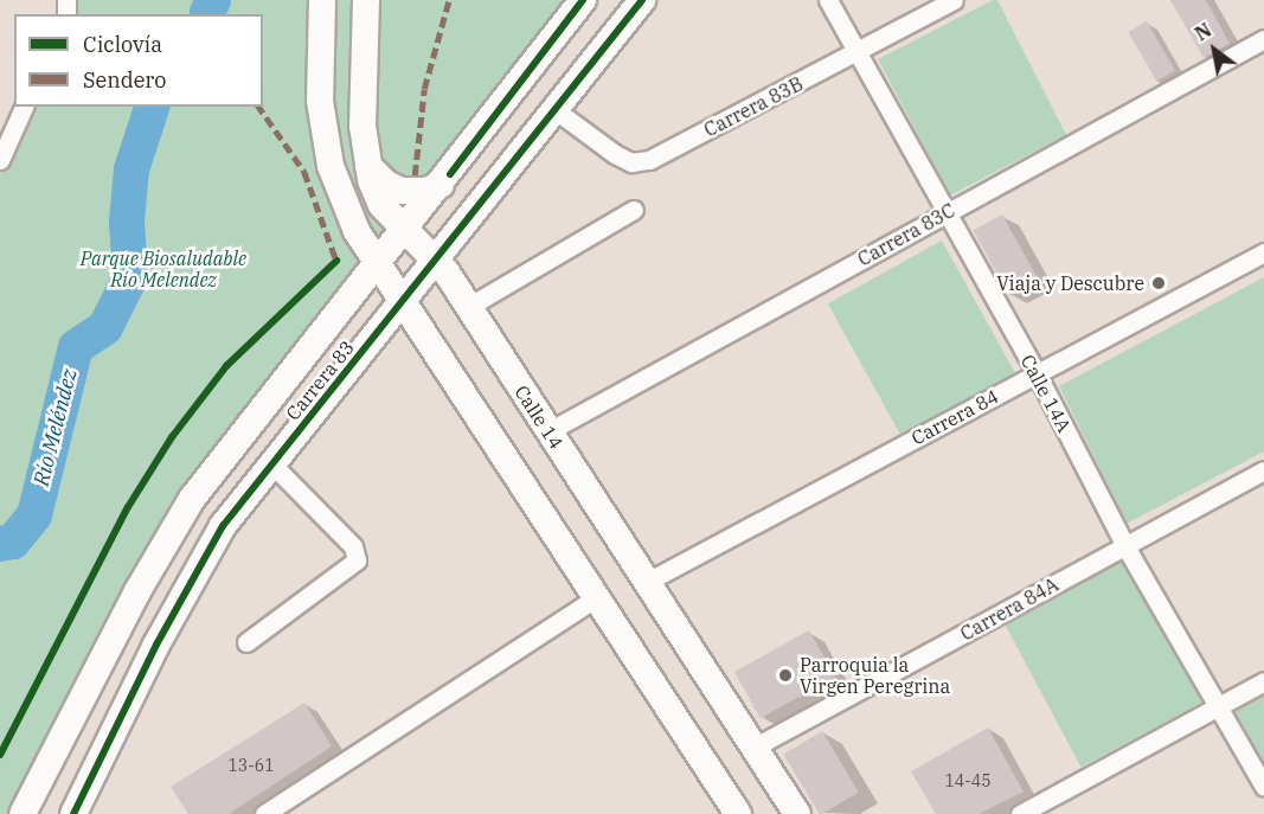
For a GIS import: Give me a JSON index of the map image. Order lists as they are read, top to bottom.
{
  "streets": {
    "street": [
      "Carrera 83B",
      "Carrera 83C",
      "Carrera 83",
      "Calle 14A",
      "Calle 14",
      "Carrera 84",
      "Carrera 84A"
    ]
  },
  "crossings": [
    ["Carrera 83B", "Carrera 83"],
    ["Carrera 83B", "Calle 14A"],
    ["Carrera 83C", "Calle 14A"],
    ["Carrera 83C", "Calle 14"],
    ["Carrera 83", "Calle 14"],
    ["Calle 14A", "Carrera 84"],
    ["Calle 14A", "Carrera 84A"],
    ["Calle 14", "Carrera 84"],
    ["Calle 14", "Carrera 84A"]
  ],
  "water": ["Río Meléndez"],
  "parks": ["Parque Biosaludable Río Melendez"],
  "places": ["Viaja y Descubre", "Parroquia la Virgen Peregrina"],
  "house_numbers": ["13-61", "14-45"],
  "legend": ["Ciclovía", "Sendero"],
  "north": "top left"
}
